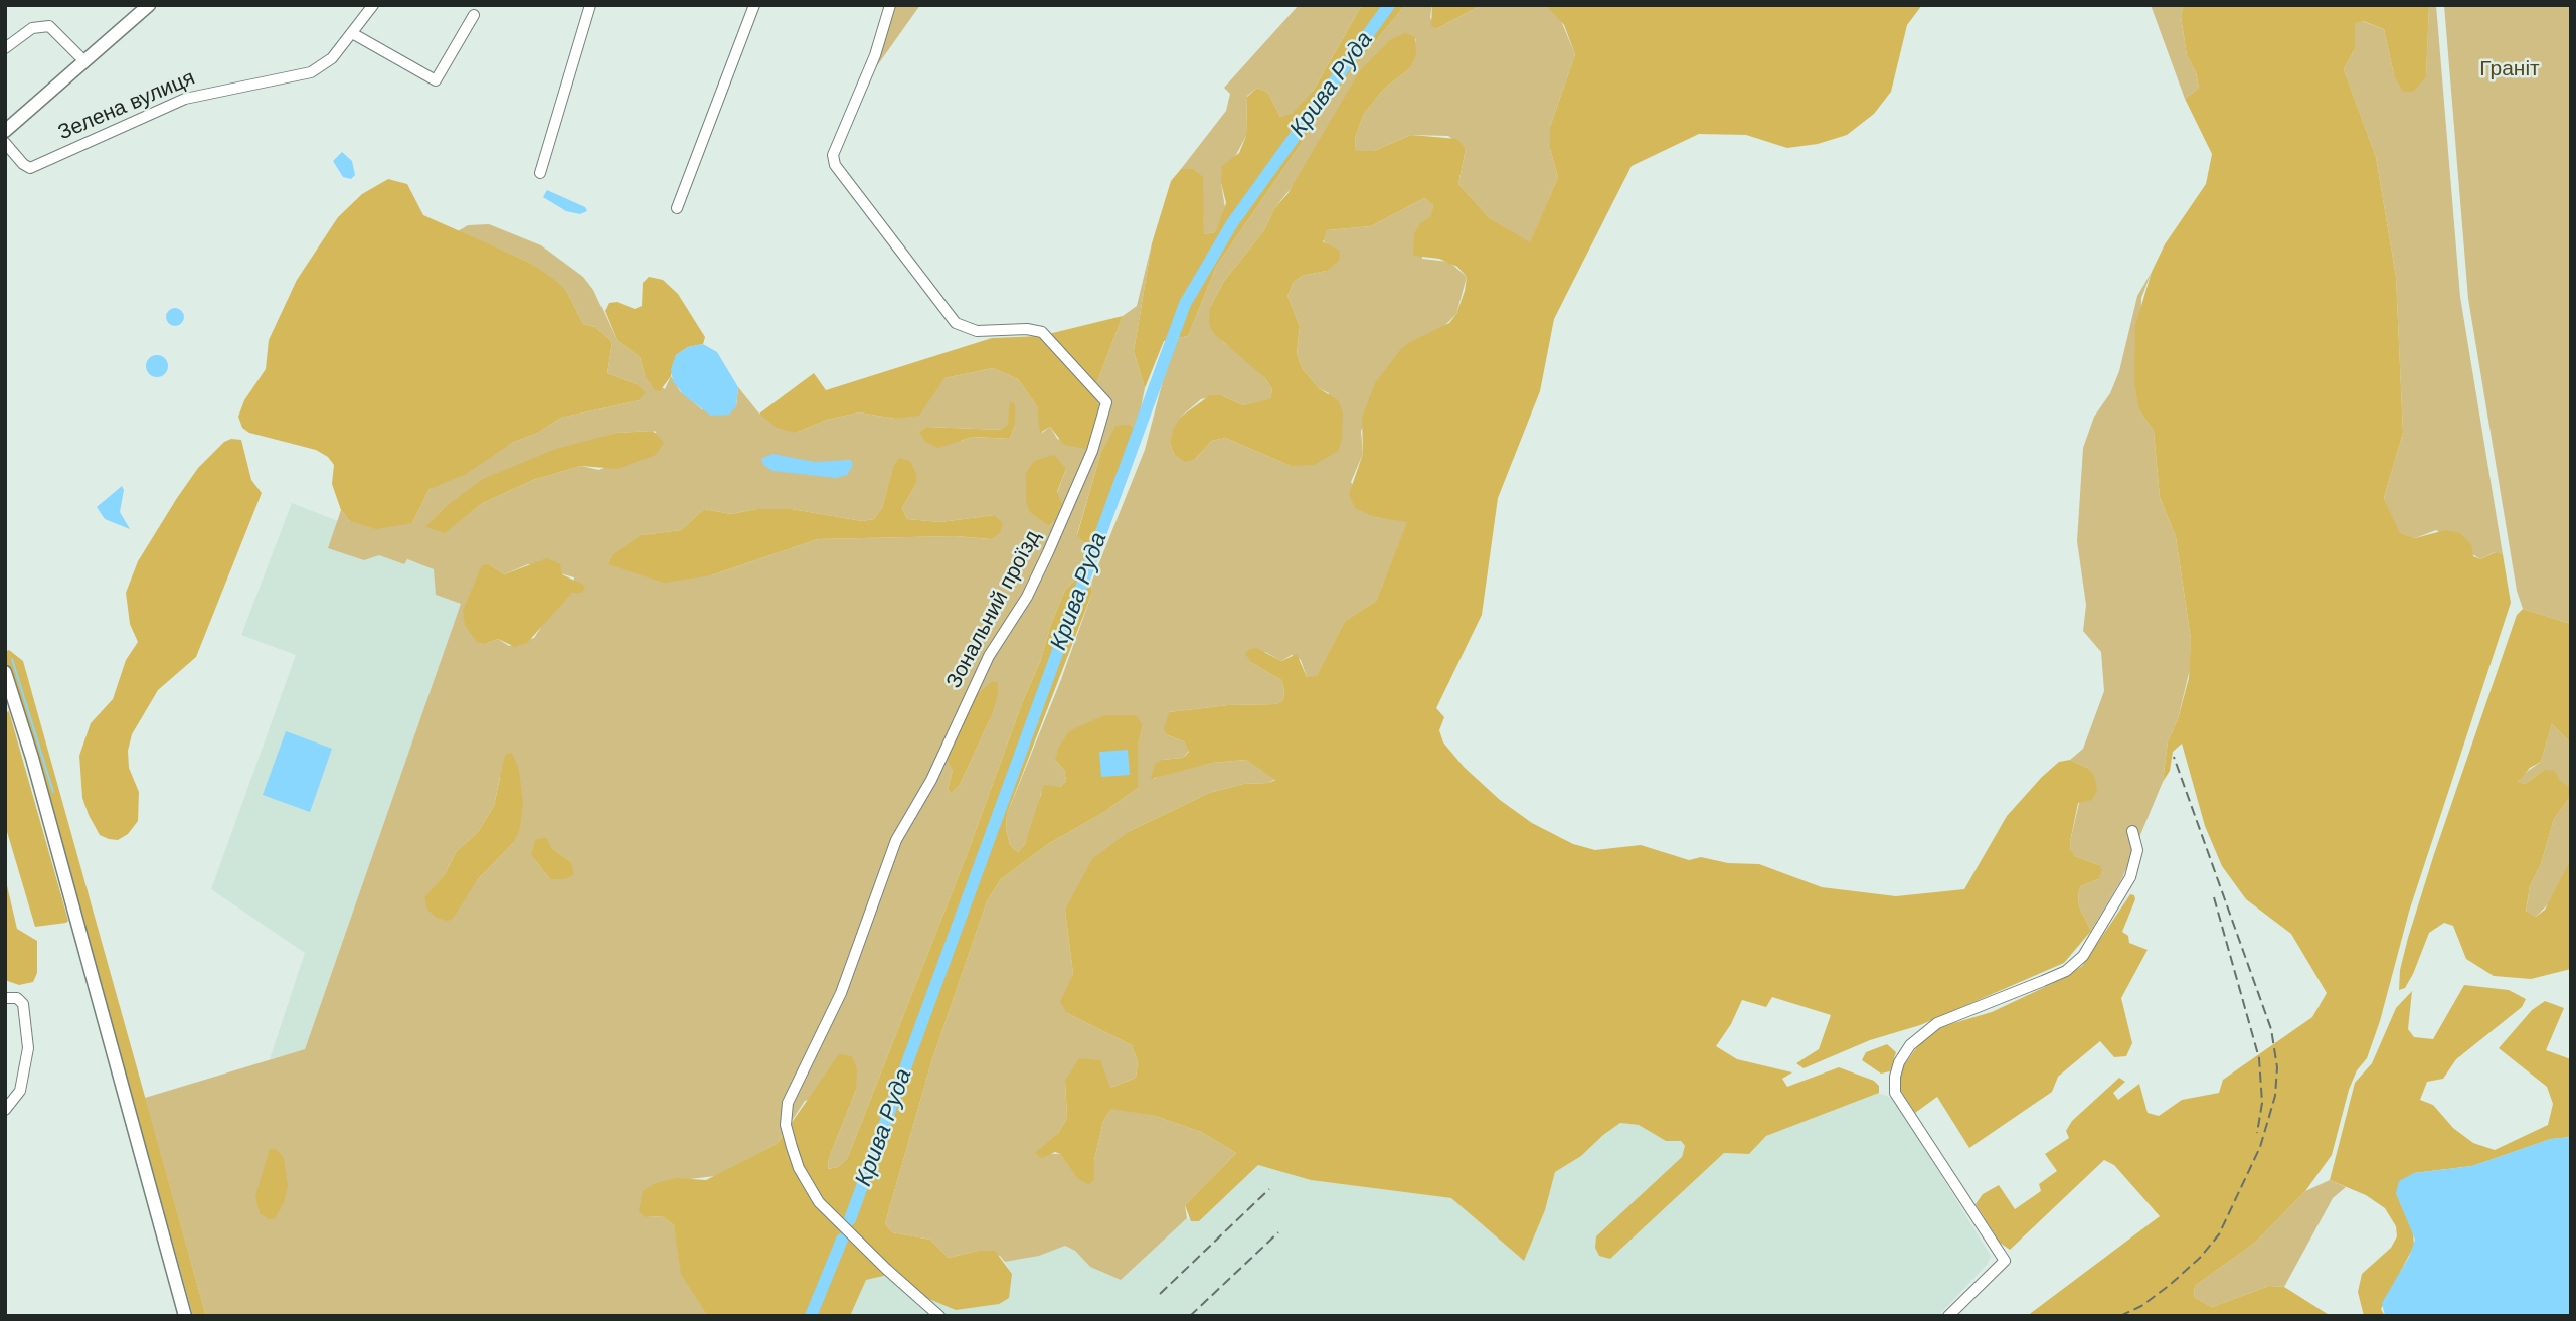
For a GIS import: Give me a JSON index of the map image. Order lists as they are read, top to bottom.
{
  "streets": {
    "street": ["Зелена вулиця", "Зональний проїзд"]
  },
  "water": ["Крива Руда"],
  "parks": ["Граніт"]
}
